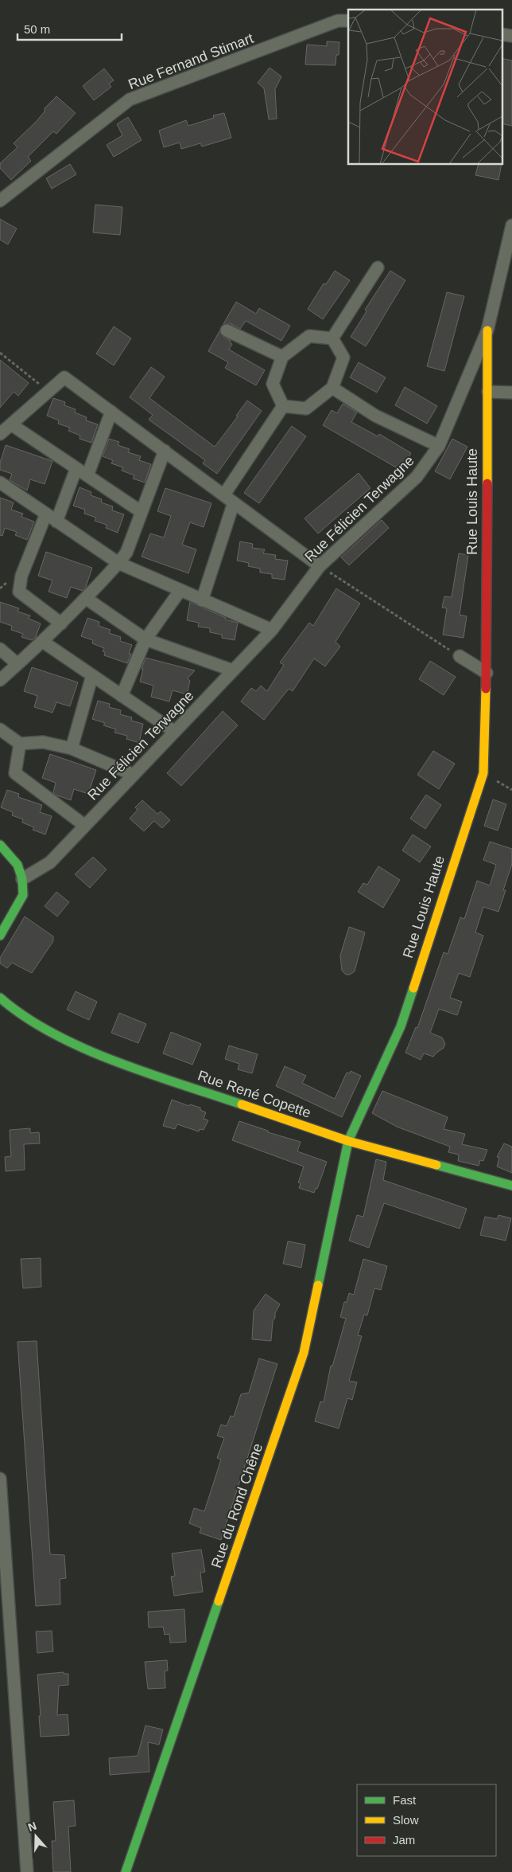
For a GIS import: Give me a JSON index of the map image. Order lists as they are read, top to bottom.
{
  "streets": {
    "street": [
      "Rue Fernand Stimart",
      "Rue Louis Haute",
      "Rue Félicien Terwagne",
      "Rue René Copette",
      "Rue du Rond Chêne"
    ]
  },
  "crossings": [
    ["Rue Louis Haute", "Rue Félicien Terwagne"],
    ["Rue Louis Haute", "Rue René Copette"],
    ["Rue Louis Haute", "Rue du Rond Chêne"],
    ["Rue René Copette", "Rue du Rond Chêne"]
  ],
  "legend": ["Fast", "Slow", "Jam"],
  "scale_bar": "50 m",
  "north": "top"
}
